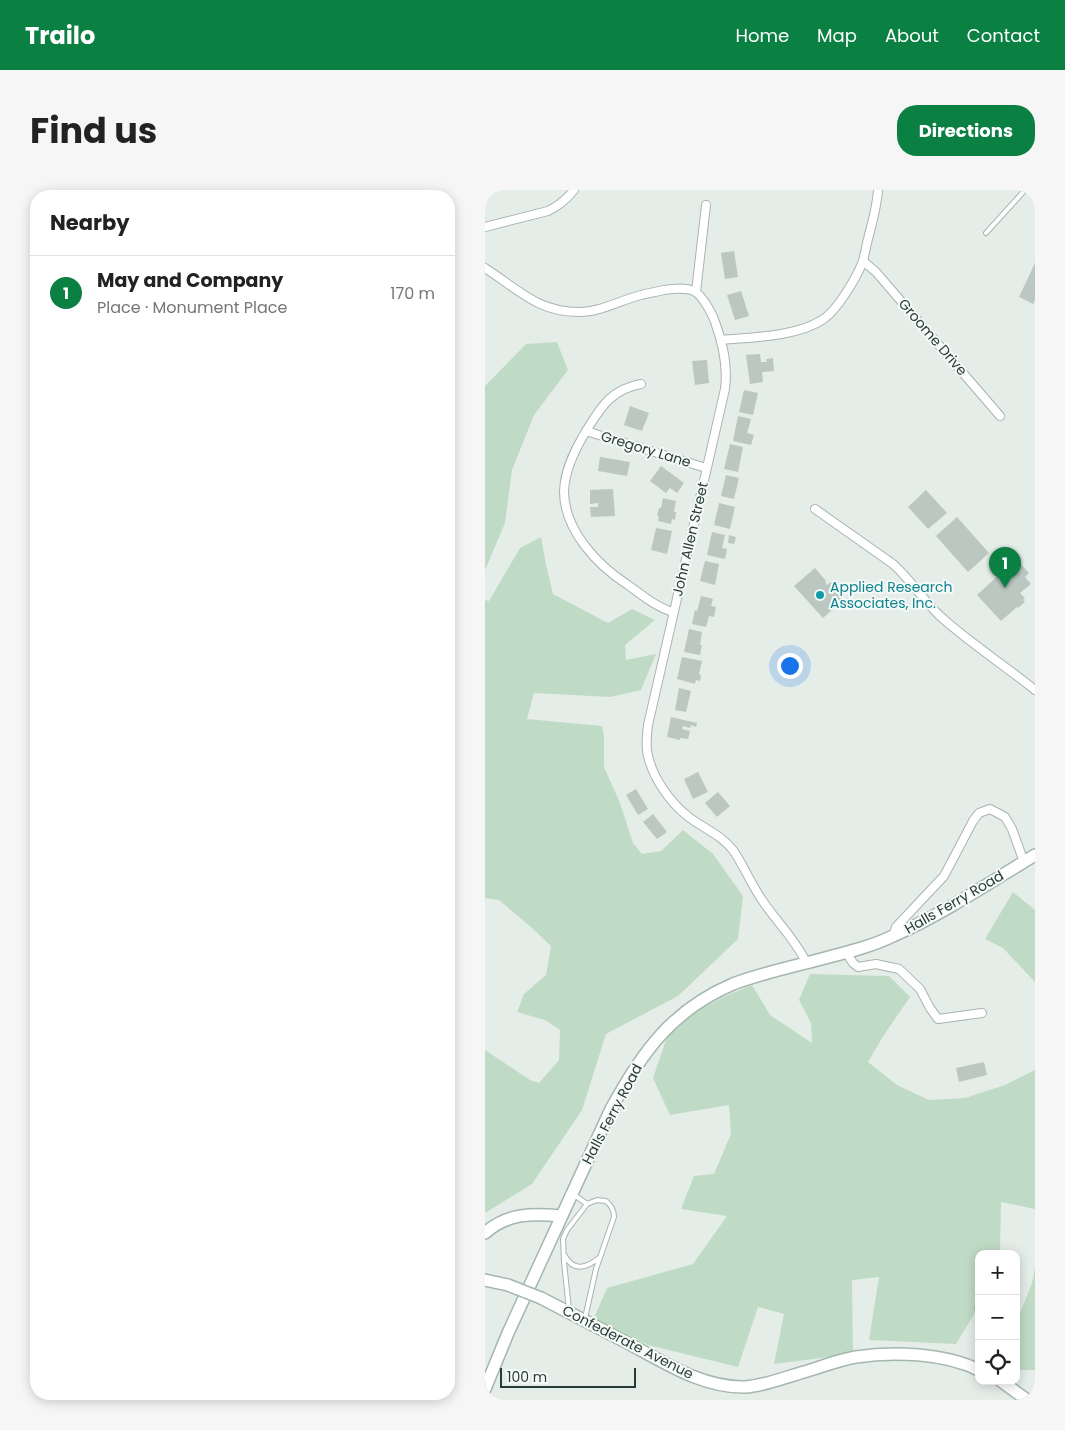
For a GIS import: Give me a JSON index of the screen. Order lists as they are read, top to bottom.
{
  "streets": {
    "street": [
      "Groome Drive",
      "Gregory Lane",
      "John Allen Street",
      "Halls Ferry Road",
      "Confederate Avenue"
    ]
  },
  "crossings": [
    ["Gregory Lane", "John Allen Street"],
    ["John Allen Street", "Halls Ferry Road"]
  ],
  "places": ["Applied Research Associates, Inc."],
  "scale_bar": "100 m",
  "page": {
    "header": "Trailo",
    "nav": [
      "Home",
      "Map",
      "About",
      "Contact"
    ],
    "title": "Find us",
    "buttons": "Directions",
    "heading": "Nearby",
    "list": [
      {
        "mark": "1",
        "name": "May and Company",
        "note": "Place · Monument Place",
        "value": "170 m"
      }
    ],
    "pins": "1",
    "map_buttons": ["+", "−"],
    "scale": "100 m"
  }
}
